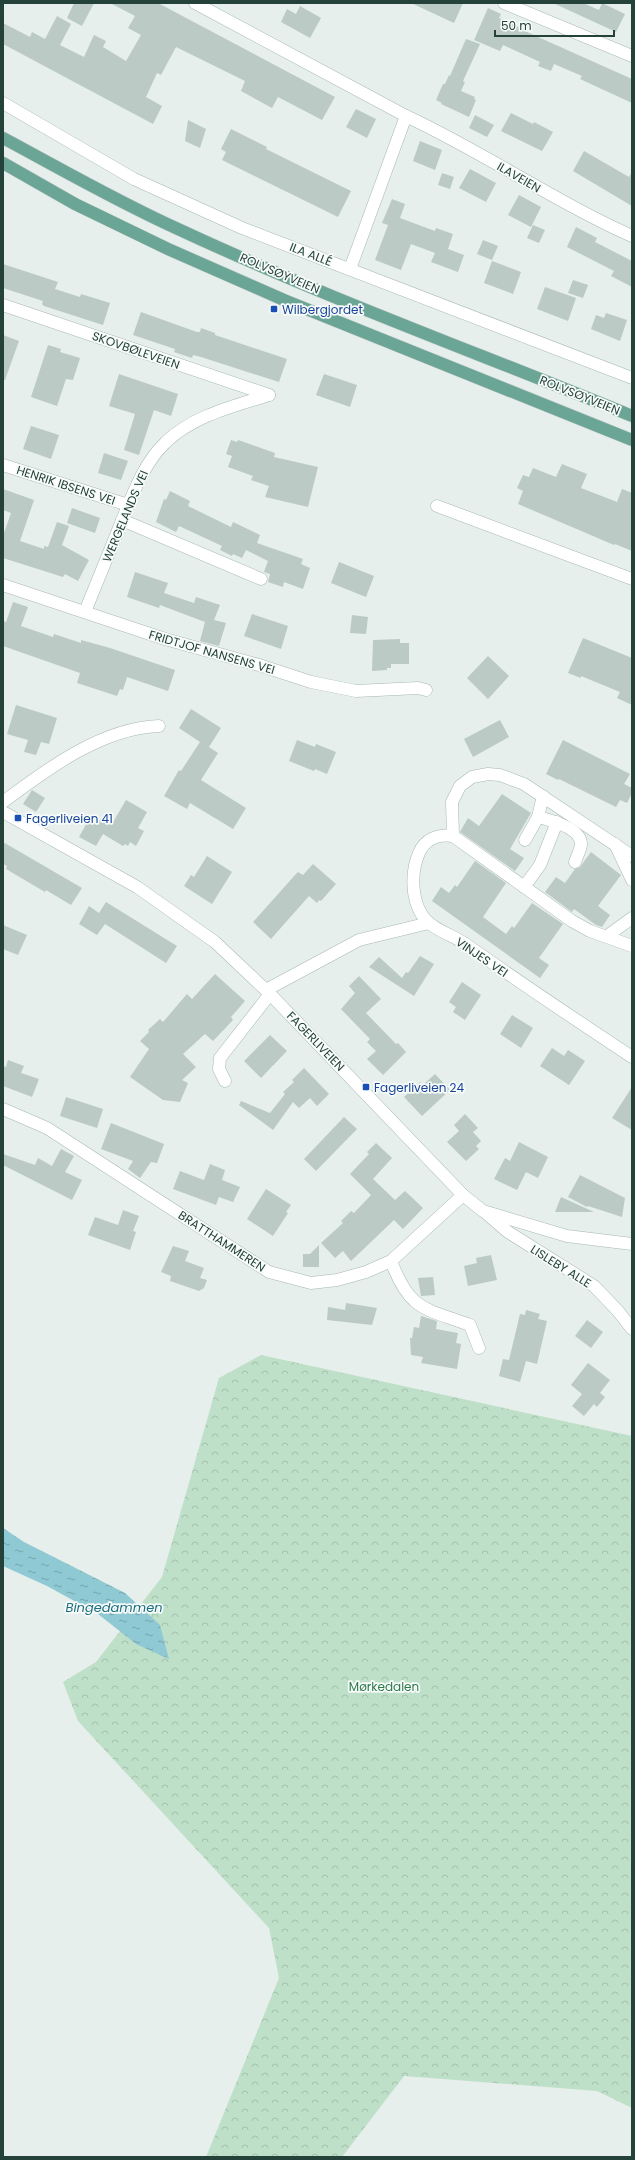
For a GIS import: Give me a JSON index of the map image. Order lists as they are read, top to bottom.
{
  "streets": {
    "main road": ["ROLVSØYVEIEN"],
    "street": [
      "ILAVEIEN",
      "ILA ALLÉ",
      "SKOVBØLEVEIEN",
      "HENRIK IBSENS VEI",
      "WERGELANDS VEI",
      "FRIDTJOF NANSENS VEI",
      "VINJES VEI",
      "FAGERLIVEIEN",
      "BRATTHAMMEREN",
      "LISLEBY ALLE"
    ]
  },
  "crossings": [
    ["SKOVBØLEVEIEN", "WERGELANDS VEI"],
    ["HENRIK IBSENS VEI", "WERGELANDS VEI"],
    ["WERGELANDS VEI", "FRIDTJOF NANSENS VEI"],
    ["FAGERLIVEIEN", "BRATTHAMMEREN"],
    ["FAGERLIVEIEN", "LISLEBY ALLE"]
  ],
  "water": ["Bingedammen"],
  "parks": ["Mørkedalen"],
  "places": {
    "transit": ["Wilbergjordet", "Fagerliveien 41", "Fagerliveien 24"]
  },
  "scale_bar": "50 m"
}
